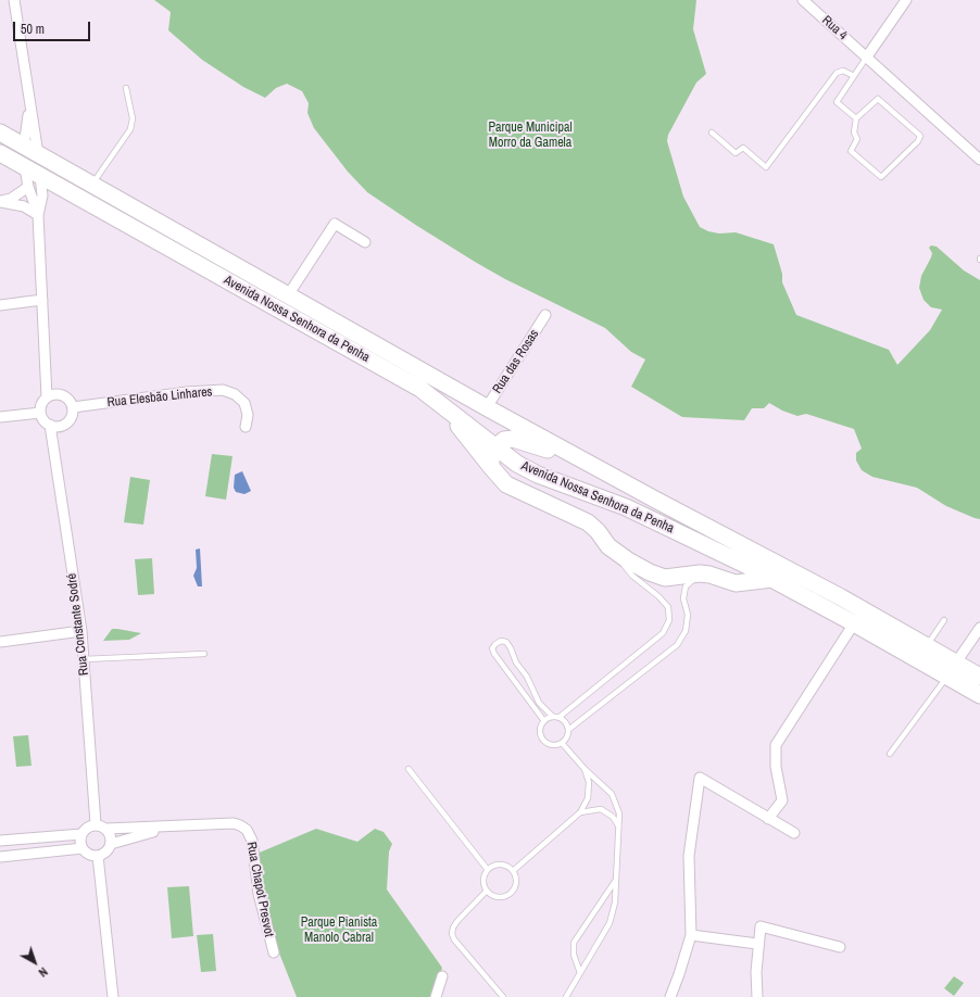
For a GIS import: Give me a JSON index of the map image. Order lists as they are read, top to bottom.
{
  "streets": {
    "main road": ["Avenida Nossa Senhora da Penha"],
    "street": [
      "Rua 4",
      "Rua das Rosas",
      "Rua Elesbão Linhares",
      "Rua Constante Sodré",
      "Rua Chapot Presvot"
    ]
  },
  "crossings": [
    ["Avenida Nossa Senhora da Penha", "Rua das Rosas"],
    ["Rua Elesbão Linhares", "Rua Constante Sodré"],
    ["Rua Constante Sodré", "Rua Chapot Presvot"]
  ],
  "parks": ["Parque Municipal Morro da Gamela", "Parque Pianista Manolo Cabral"],
  "scale_bar": "50 m",
  "north": "bottom right"
}
